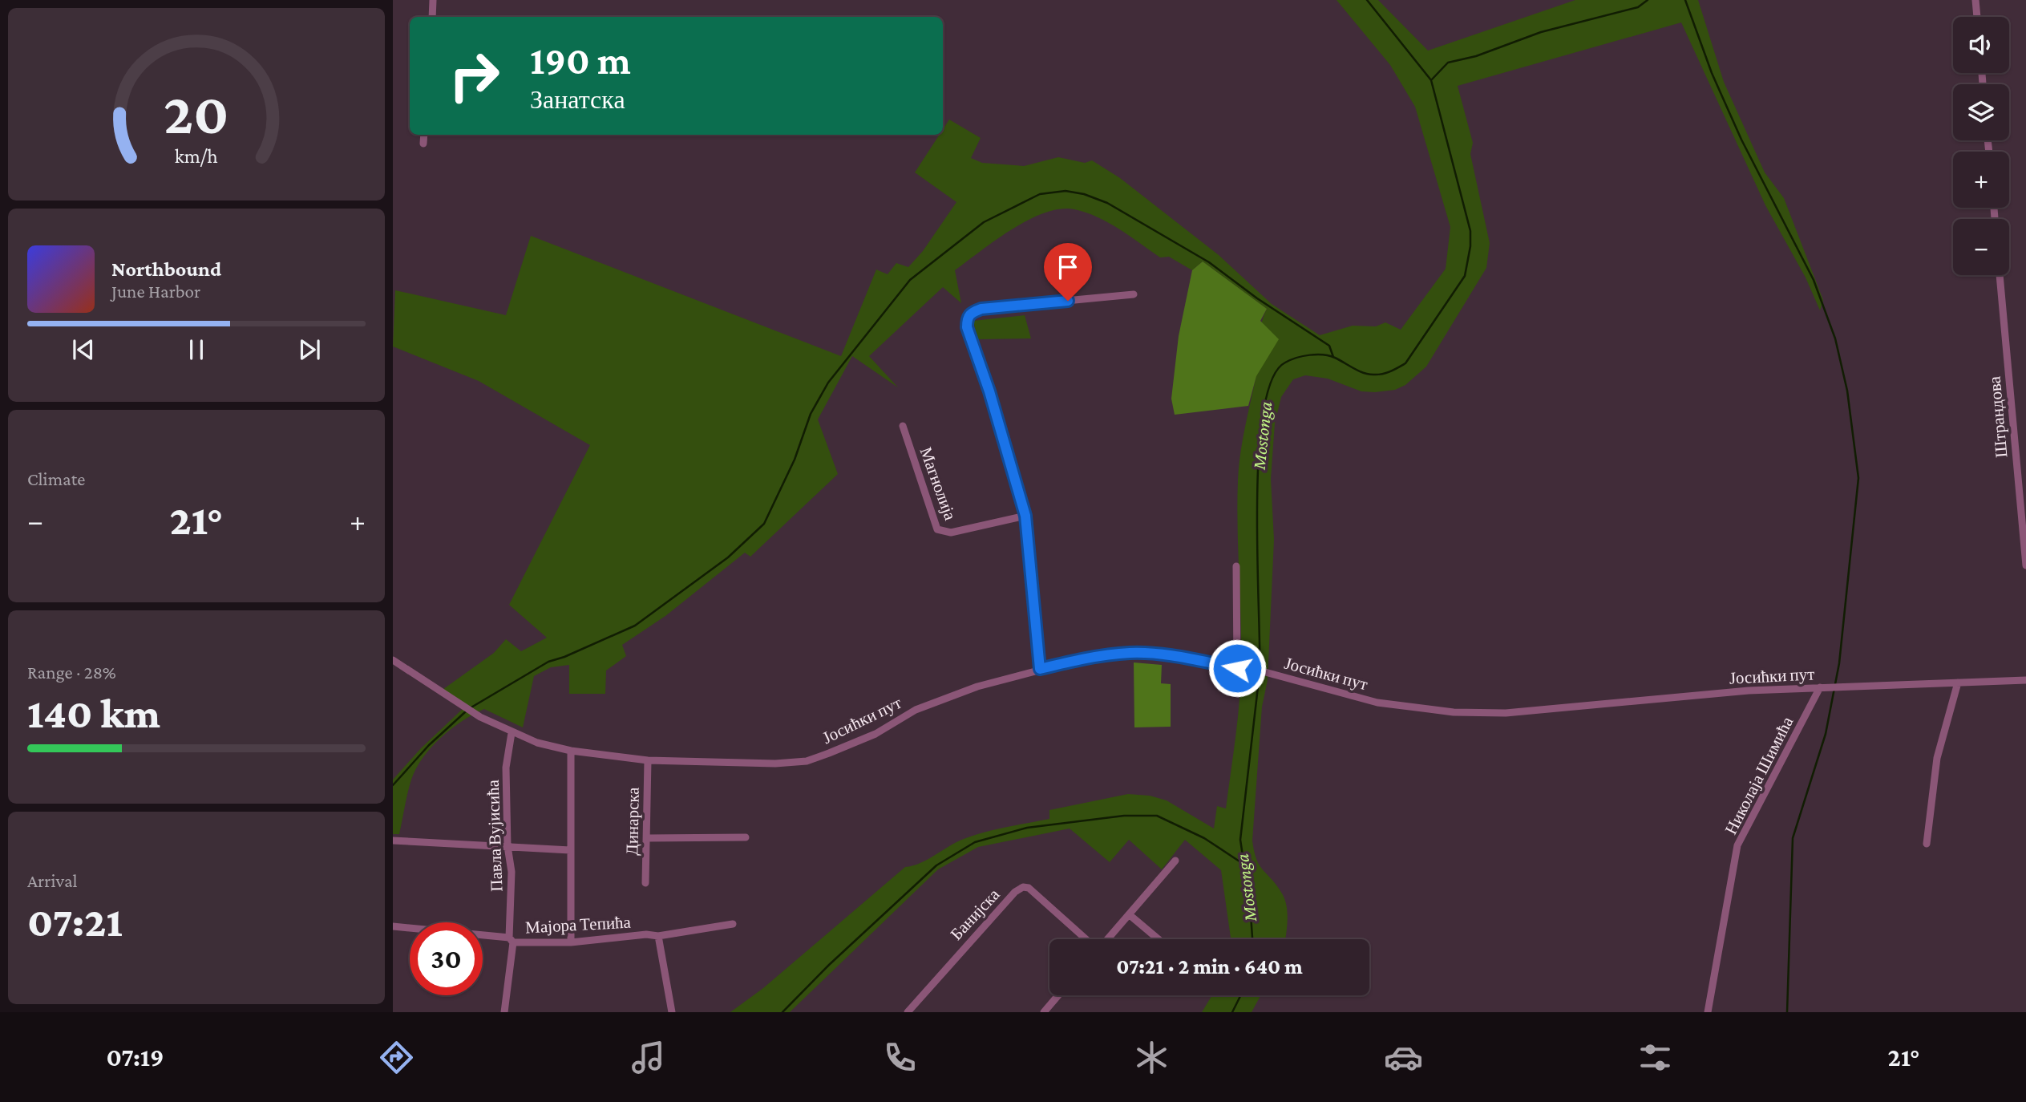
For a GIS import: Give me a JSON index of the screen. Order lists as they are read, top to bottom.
{
  "streets": {
    "street": [
      "Штрандова",
      "Магнолија",
      "Јосићки пут",
      "Николаја Шимића",
      "Динарска",
      "Павла Вујисића",
      "Банијска",
      "Мајора Тепића"
    ]
  },
  "crossings": [
    ["Јосићки пут", "Николаја Шимића"],
    ["Јосићки пут", "Динарска"],
    ["Јосићки пут", "Павла Вујисића"],
    ["Павла Вујисића", "Мајора Тепића"]
  ],
  "water": ["Mostonga"],
  "page": {
    "map_buttons": ["+", "−"],
    "turn": ["190 m", "Занатска"],
    "song": ["Northbound", "June Harbor"],
    "tile": [
      "Climate",
      ["Range · 28%", "140 km"],
      ["Arrival", "07:21"]
    ],
    "heat": ["−", "21°", "+"],
    "limit": "30",
    "trip": "07:21 · 2 min · 640 m",
    "tabs": ["07:19", "21°"],
    "gauge": ["20", "km/h"]
  }
}
